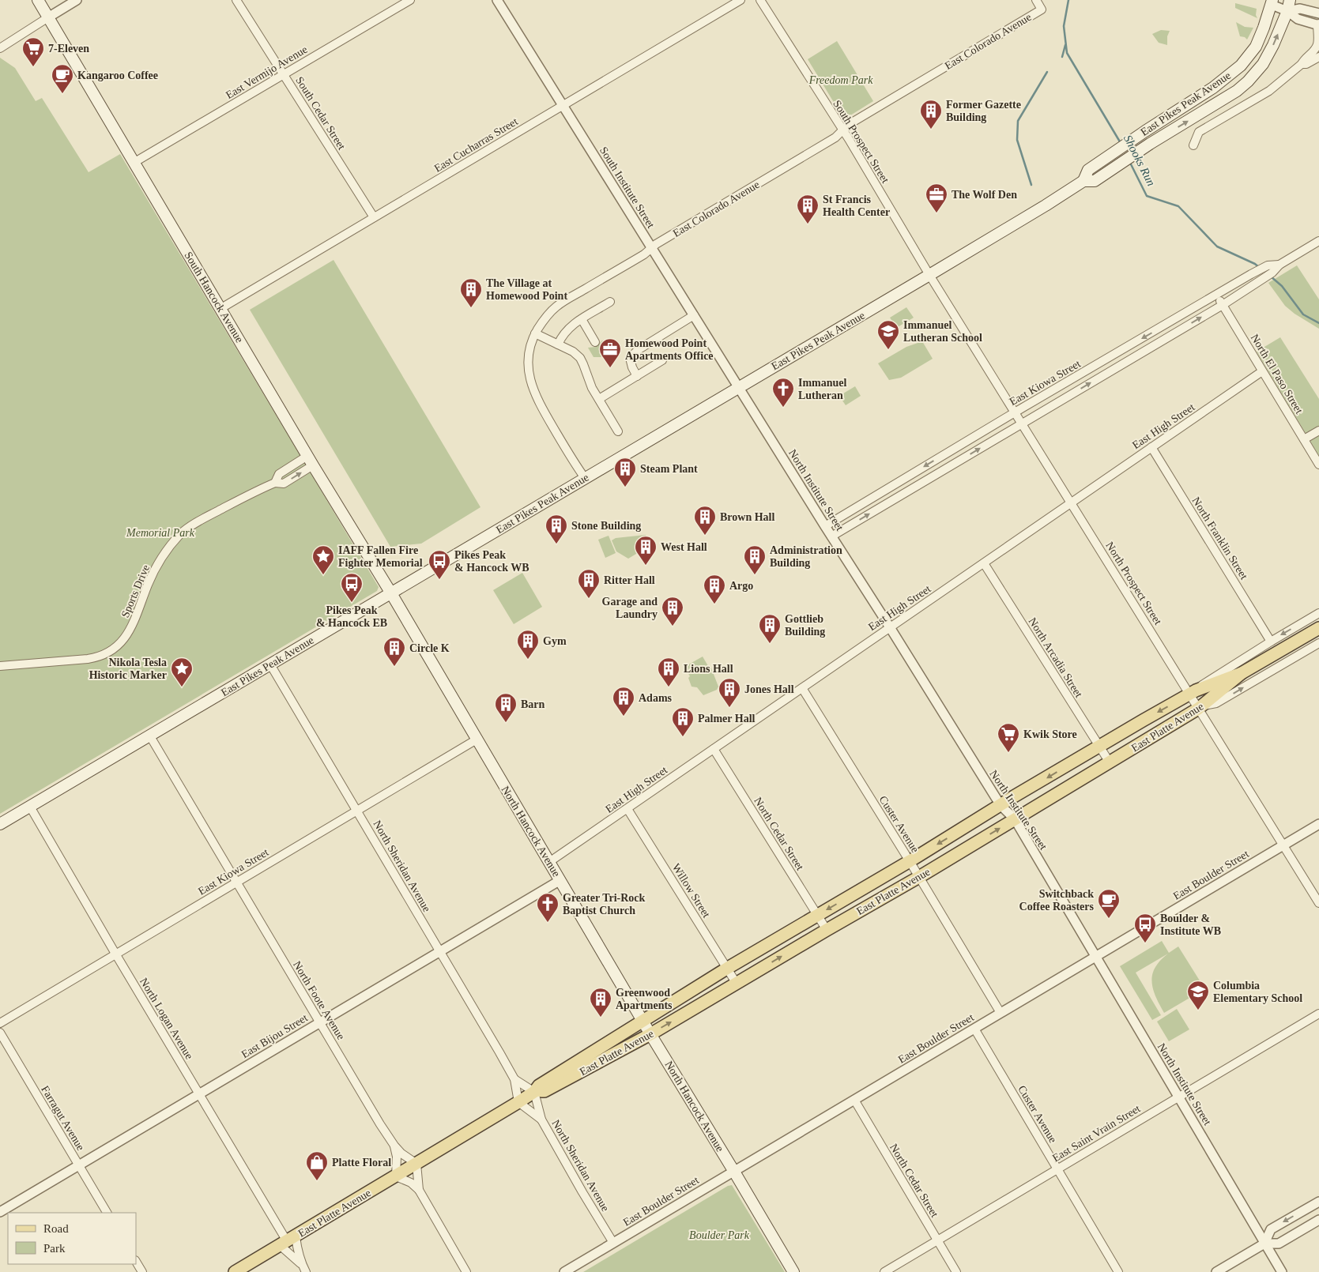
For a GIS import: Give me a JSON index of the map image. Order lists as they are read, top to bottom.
{
  "streets": {
    "main road": [
      "East Pikes Peak Avenue",
      "South Hancock Avenue",
      "East Platte Avenue",
      "North Hancock Avenue"
    ],
    "street": [
      "East Colorado Avenue",
      "East Vermijo Avenue",
      "South Cedar Street",
      "South Prospect Street",
      "East Cucharras Street",
      "South Institute Street",
      "North El Paso Street",
      "East Kiowa Street",
      "East High Street",
      "North Institute Street",
      "North Franklin Street",
      "North Prospect Street",
      "Sports Drive",
      "North Arcadia Street",
      "Custer Avenue",
      "North Cedar Street",
      "North Sheridan Avenue",
      "East Boulder Street",
      "Willow Street",
      "North Foote Avenue",
      "North Logan Avenue",
      "East Bijou Street",
      "Farragut Avenue",
      "East Saint Vrain Street"
    ]
  },
  "crossings": [
    ["East Colorado Avenue", "East Pikes Peak Avenue"],
    ["East Colorado Avenue", "South Prospect Street"],
    ["East Colorado Avenue", "South Institute Street"],
    ["East Vermijo Avenue", "South Cedar Street"],
    ["East Vermijo Avenue", "South Hancock Avenue"],
    ["East Pikes Peak Avenue", "South Prospect Street"],
    ["East Pikes Peak Avenue", "South Institute Street"],
    ["East Pikes Peak Avenue", "South Hancock Avenue"],
    ["East Pikes Peak Avenue", "North Institute Street"],
    ["East Pikes Peak Avenue", "North Prospect Street"],
    ["East Pikes Peak Avenue", "North Hancock Avenue"],
    ["East Pikes Peak Avenue", "North Sheridan Avenue"],
    ["East Pikes Peak Avenue", "North Foote Avenue"],
    ["East Pikes Peak Avenue", "North Logan Avenue"],
    ["South Cedar Street", "East Cucharras Street"],
    ["South Prospect Street", "North Prospect Street"],
    ["East Cucharras Street", "South Institute Street"],
    ["East Cucharras Street", "South Hancock Avenue"],
    ["South Institute Street", "North Institute Street"],
    ["South Hancock Avenue", "Sports Drive"],
    ["South Hancock Avenue", "North Hancock Avenue"],
    ["North El Paso Street", "East Kiowa Street"],
    ["North El Paso Street", "East High Street"],
    ["East Kiowa Street", "North Institute Street"],
    ["East Kiowa Street", "North Prospect Street"],
    ["East Kiowa Street", "North Hancock Avenue"],
    ["East Kiowa Street", "North Sheridan Avenue"],
    ["East Kiowa Street", "North Foote Avenue"],
    ["East Kiowa Street", "North Logan Avenue"],
    ["East High Street", "North Institute Street"],
    ["East High Street", "North Franklin Street"],
    ["East High Street", "North Prospect Street"],
    ["East High Street", "North Arcadia Street"],
    ["East High Street", "Custer Avenue"],
    ["East High Street", "North Hancock Avenue"],
    ["East High Street", "North Cedar Street"],
    ["East High Street", "Willow Street"],
    ["North Institute Street", "East Platte Avenue"],
    ["North Institute Street", "East Boulder Street"],
    ["North Institute Street", "East Saint Vrain Street"],
    ["North Prospect Street", "East Platte Avenue"],
    ["North Prospect Street", "East Boulder Street"],
    ["North Arcadia Street", "East Platte Avenue"],
    ["East Platte Avenue", "Custer Avenue"],
    ["East Platte Avenue", "North Hancock Avenue"],
    ["East Platte Avenue", "North Cedar Street"],
    ["East Platte Avenue", "North Sheridan Avenue"],
    ["East Platte Avenue", "Willow Street"],
    ["East Platte Avenue", "North Foote Avenue"],
    ["East Platte Avenue", "North Logan Avenue"],
    ["Custer Avenue", "East Boulder Street"],
    ["Custer Avenue", "East Saint Vrain Street"],
    ["North Hancock Avenue", "East Boulder Street"],
    ["North Hancock Avenue", "East Bijou Street"],
    ["North Cedar Street", "East Boulder Street"],
    ["North Cedar Street", "East Saint Vrain Street"],
    ["North Sheridan Avenue", "East Boulder Street"],
    ["North Sheridan Avenue", "East Bijou Street"],
    ["North Foote Avenue", "East Bijou Street"],
    ["North Logan Avenue", "East Bijou Street"],
    ["East Bijou Street", "Farragut Avenue"]
  ],
  "water": ["Shooks Run"],
  "parks": ["Freedom Park", "Memorial Park", "Boulder Park"],
  "places": {
    "supermarket": ["7-Eleven", "Kwik Store"],
    "cafe": ["Kangaroo Coffee", "Switchback Coffee Roasters"],
    "building": [
      "Former Gazette Building",
      "St Francis Health Center",
      "The Village at Homewood Point",
      "Steam Plant",
      "Brown Hall",
      "Stone Building",
      "West Hall",
      "Administration Building",
      "Ritter Hall",
      "Argo",
      "Garage and Laundry",
      "Gottlieb Building",
      "Gym",
      "Circle K",
      "Lions Hall",
      "Jones Hall",
      "Adams",
      "Barn",
      "Palmer Hall",
      "Greenwood Apartments"
    ],
    "office": ["The Wolf Den", "Homewood Point Apartments Office"],
    "school or university": ["Immanuel Lutheran School", "Columbia Elementary School"],
    "church": ["Immanuel Lutheran", "Greater Tri-Rock Baptist Church"],
    "place": ["IAFF Fallen Fire Fighter Memorial", "Nikola Tesla Historic Marker"],
    "bus stop": ["Pikes Peak & Hancock WB", "Pikes Peak & Hancock EB", "Boulder & Institute WB"],
    "shop": ["Platte Floral"]
  },
  "legend": ["Road", "Park"]
}
